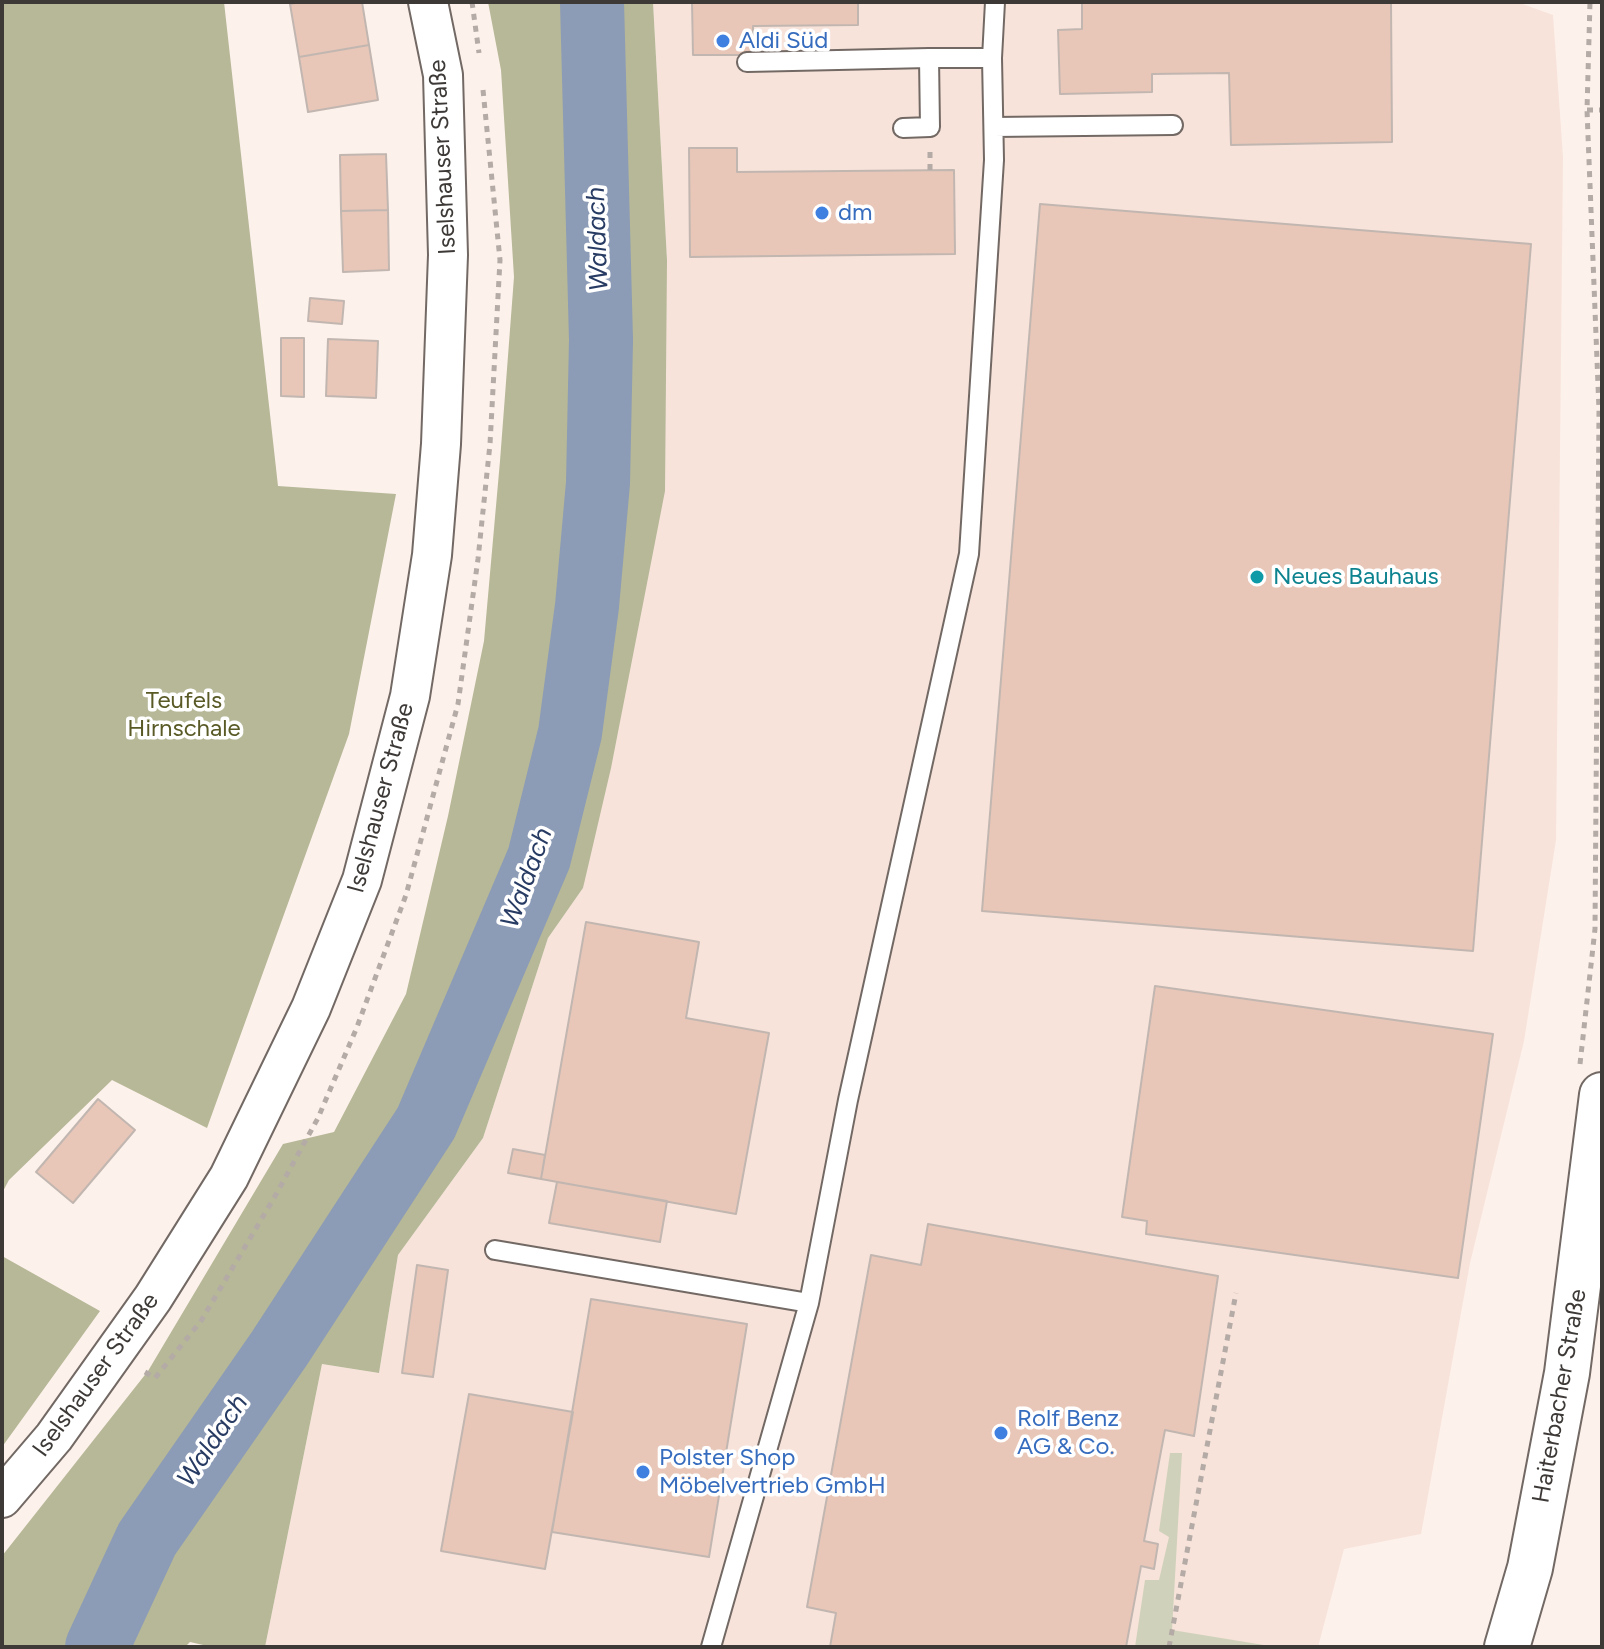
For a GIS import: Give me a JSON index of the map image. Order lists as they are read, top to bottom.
{
  "streets": {
    "main road": ["Haiterbacher Straße"],
    "street": ["Iselshauser Straße"]
  },
  "water": ["Waldach"],
  "parks": ["Teufels Hirnschale"],
  "places": [
    "Aldi Süd",
    "dm",
    "Neues Bauhaus",
    "Rolf Benz AG & Co.",
    "Polster Shop Möbelvertrieb GmbH"
  ]
}
